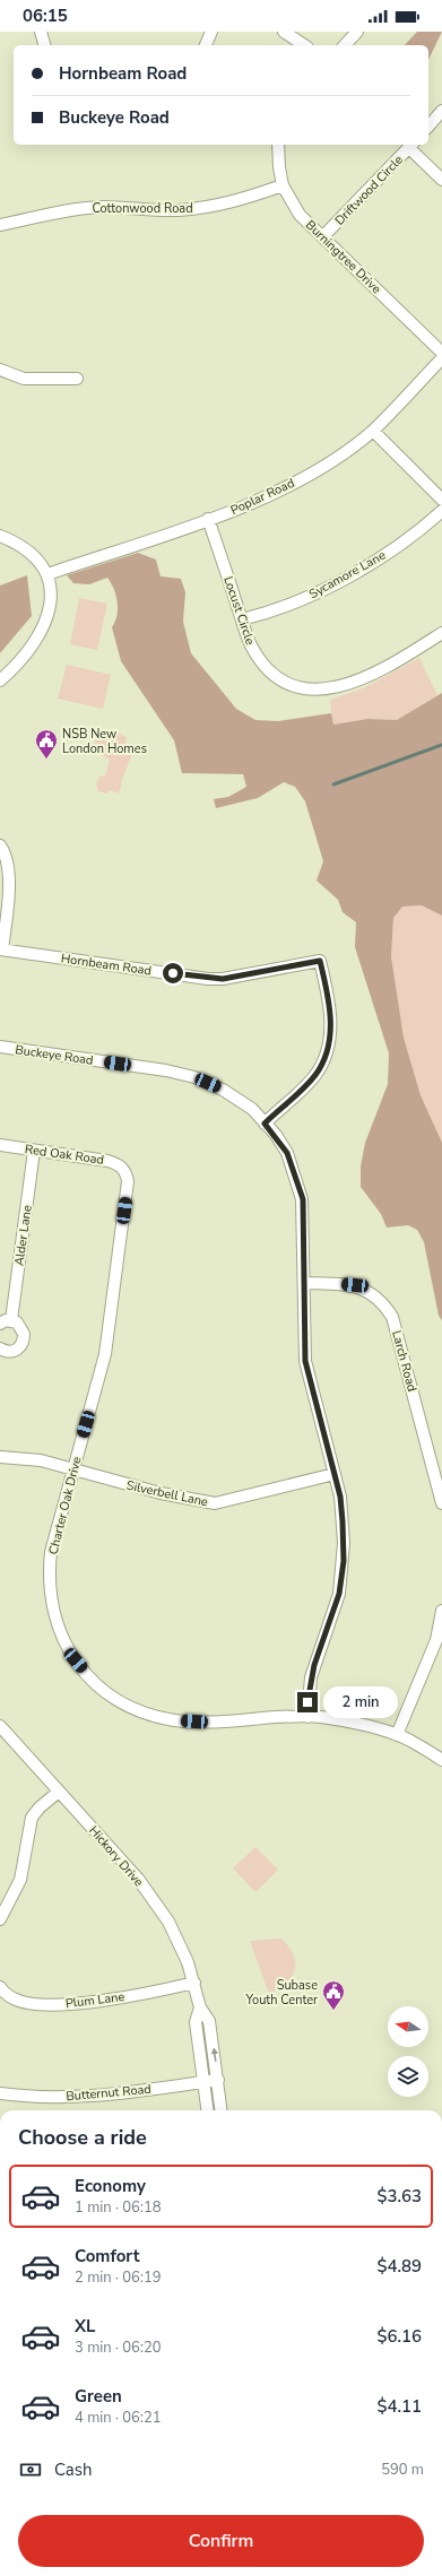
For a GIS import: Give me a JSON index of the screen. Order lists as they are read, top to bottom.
{
  "streets": {
    "street": [
      "Driftwood Circle",
      "Cottonwood Road",
      "Burningtree Drive",
      "Poplar Road",
      "Sycamore Lane",
      "Locust Circle",
      "Hornbeam Road",
      "Buckeye Road",
      "Red Oak Road",
      "Alder Lane",
      "Larch Road",
      "Silverbell Lane",
      "Charter Oak Drive",
      "Hickory Drive",
      "Plum Lane",
      "Butternut Road"
    ]
  },
  "crossings": [
    ["Driftwood Circle", "Burningtree Drive"],
    ["Cottonwood Road", "Burningtree Drive"],
    ["Poplar Road", "Locust Circle"],
    ["Sycamore Lane", "Locust Circle"],
    ["Hornbeam Road", "Buckeye Road"],
    ["Buckeye Road", "Larch Road"],
    ["Buckeye Road", "Silverbell Lane"],
    ["Buckeye Road", "Charter Oak Drive"],
    ["Red Oak Road", "Alder Lane"],
    ["Red Oak Road", "Charter Oak Drive"],
    ["Silverbell Lane", "Charter Oak Drive"],
    ["Hickory Drive", "Plum Lane"],
    ["Hickory Drive", "Butternut Road"]
  ],
  "places": {
    "public building": ["NSB New London Homes", "Subase Youth Center"]
  },
  "north": "left",
  "page": {
    "status": "06:15",
    "banner": ["Hornbeam Road", "Buckeye Road"],
    "bubble": "2 min",
    "heading": "Choose a ride",
    "list": [
      {
        "name": "Economy",
        "note": "1 min · 06:18",
        "value": "$3.63"
      },
      {
        "name": "Comfort",
        "note": "2 min · 06:19",
        "value": "$4.89"
      },
      {
        "name": "XL",
        "note": "3 min · 06:20",
        "value": "$6.16"
      },
      {
        "name": "Green",
        "note": "4 min · 06:21",
        "value": "$4.11"
      }
    ],
    "pay": ["Cash", "590 m"],
    "buttons": "Confirm"
  }
}
